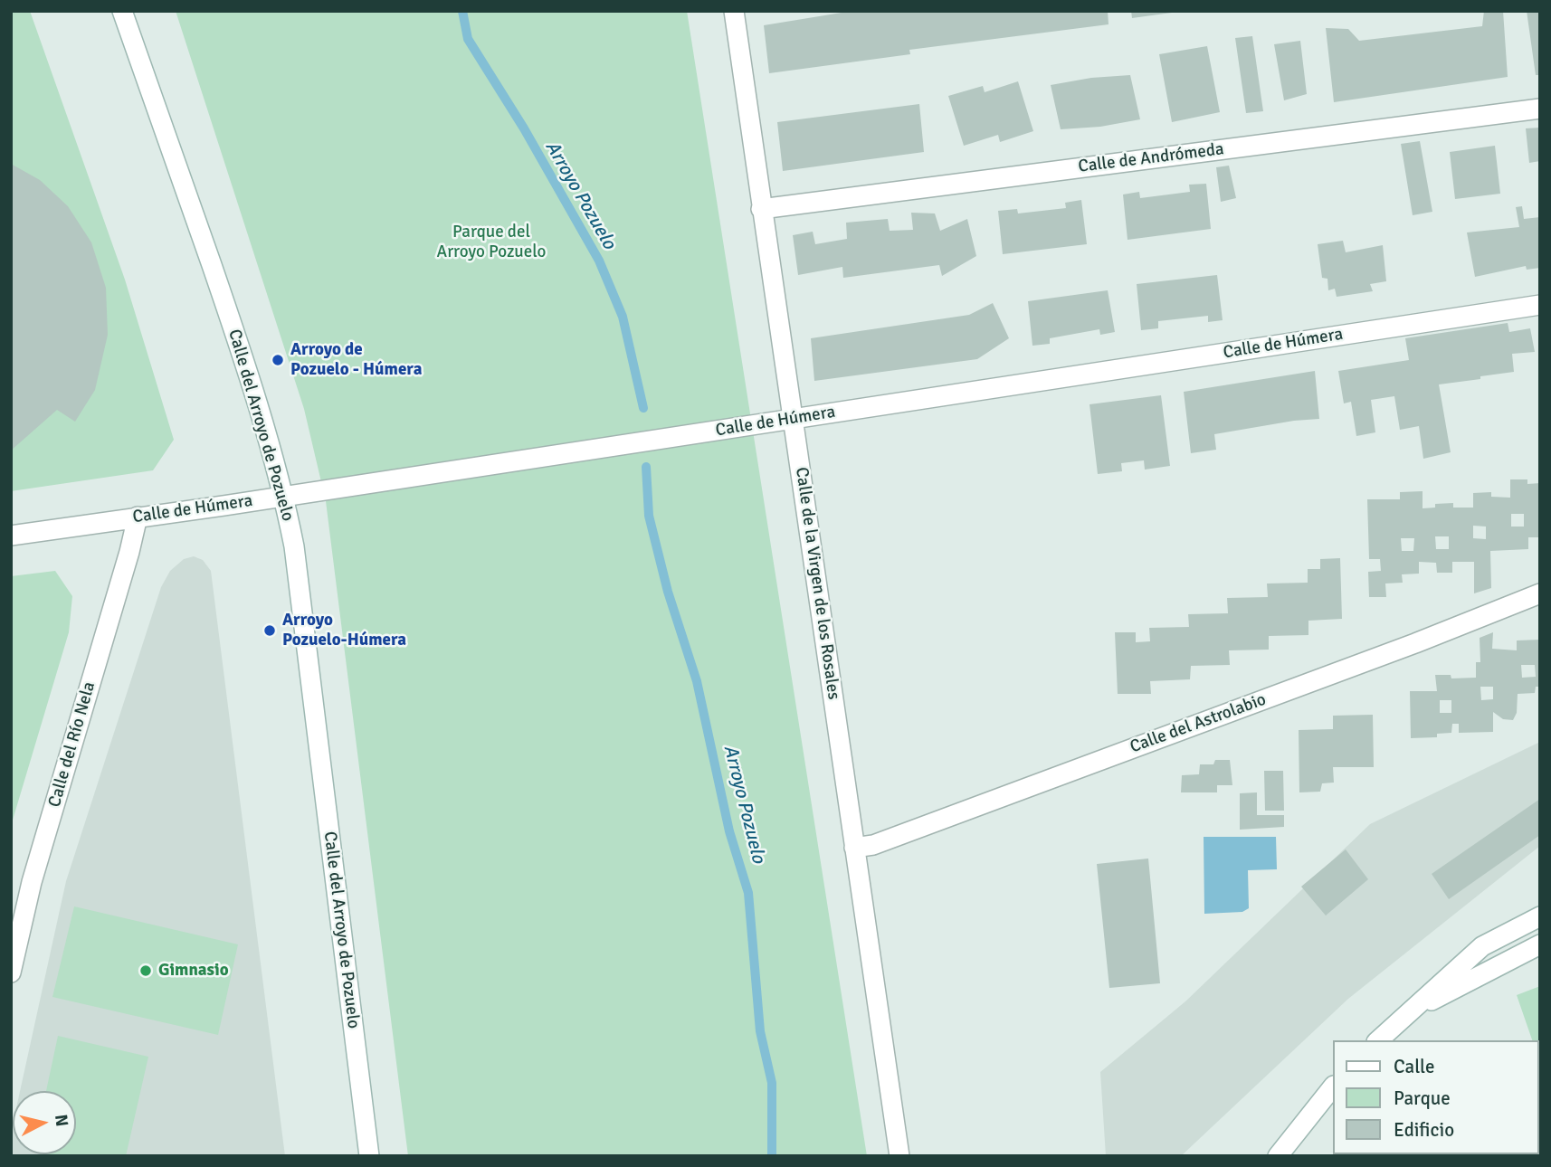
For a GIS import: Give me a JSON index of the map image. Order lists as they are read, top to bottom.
{
  "streets": {
    "street": [
      "Calle de Andrómeda",
      "Calle de Húmera",
      "Calle del Arroyo de Pozuelo",
      "Calle de la Virgen de los Rosales",
      "Calle del Astrolabio",
      "Calle del Río Nela"
    ]
  },
  "crossings": [
    ["Calle de Andrómeda", "Calle de la Virgen de los Rosales"],
    ["Calle de Húmera", "Calle del Arroyo de Pozuelo"],
    ["Calle de Húmera", "Calle de la Virgen de los Rosales"],
    ["Calle de Húmera", "Calle del Río Nela"],
    ["Calle de la Virgen de los Rosales", "Calle del Astrolabio"]
  ],
  "water": ["Arroyo Pozuelo"],
  "parks": ["Parque del Arroyo Pozuelo"],
  "places": ["Arroyo de Pozuelo - Húmera", "Arroyo Pozuelo-Húmera", "Gimnasio"],
  "legend": ["Calle", "Parque", "Edificio"],
  "north": "right"
}
